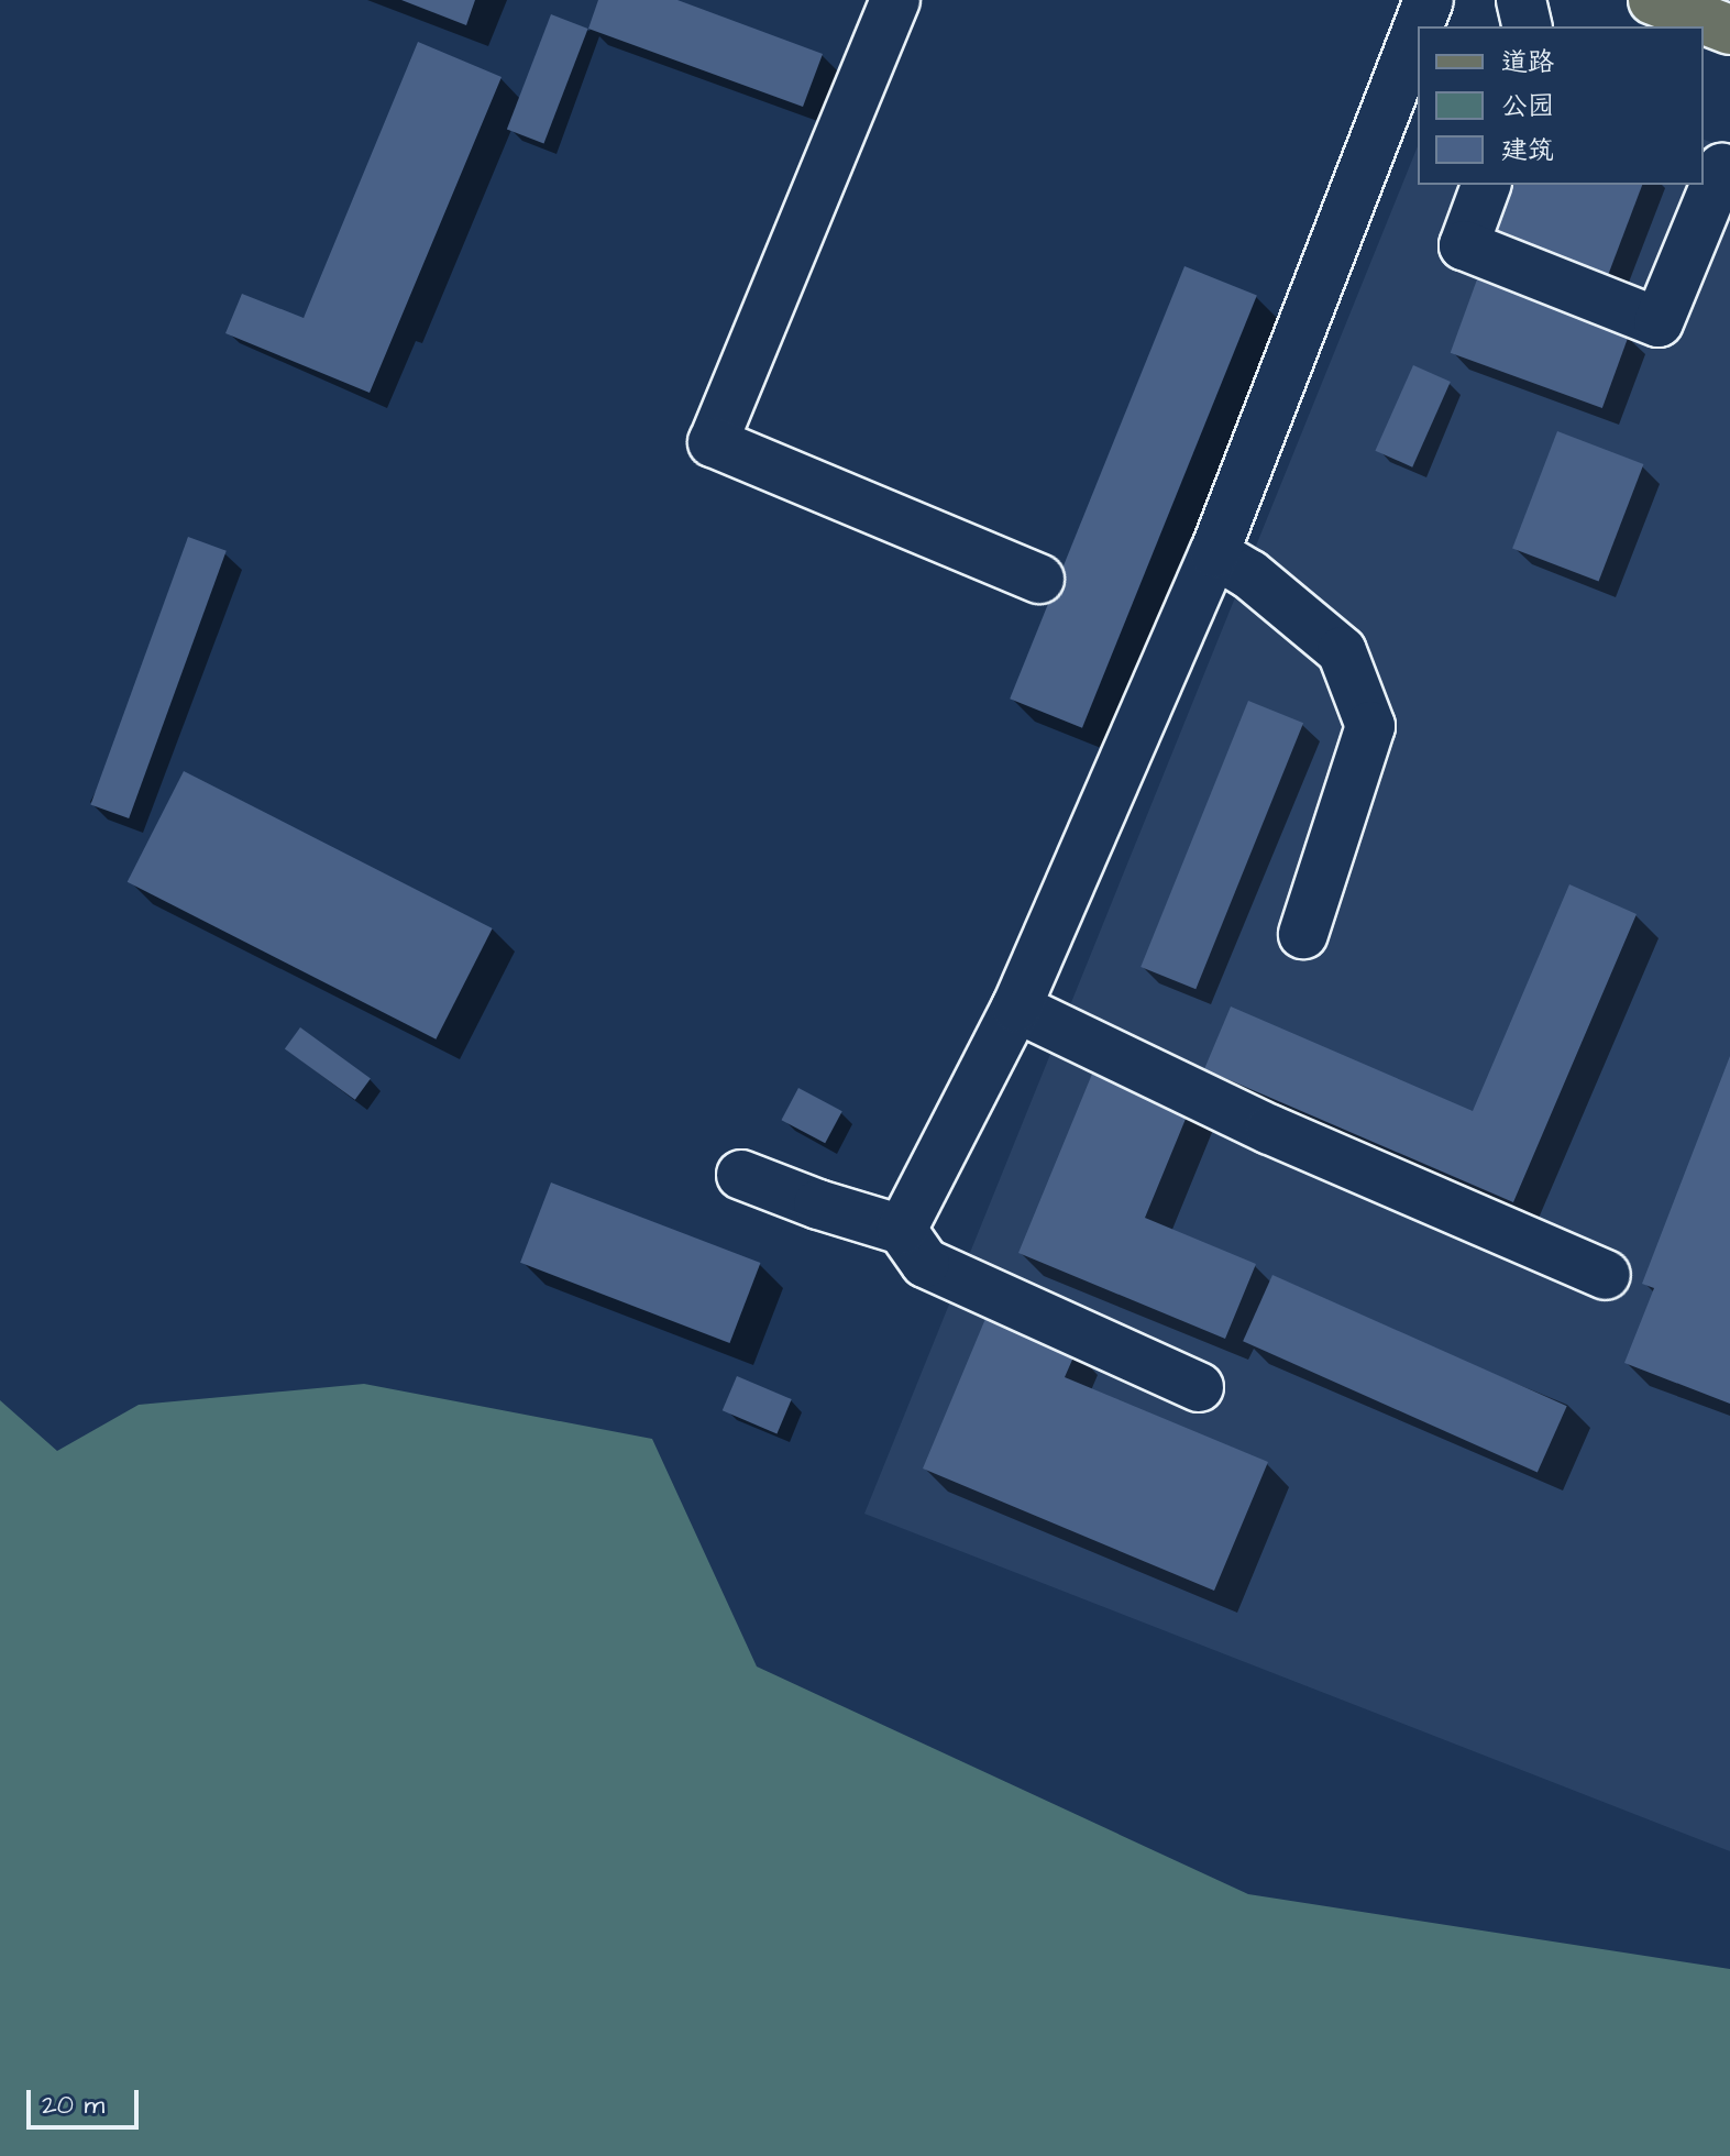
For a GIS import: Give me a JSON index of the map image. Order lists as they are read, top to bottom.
{
  "legend": ["道路", "公园", "建筑"],
  "scale_bar": "20 m"
}
